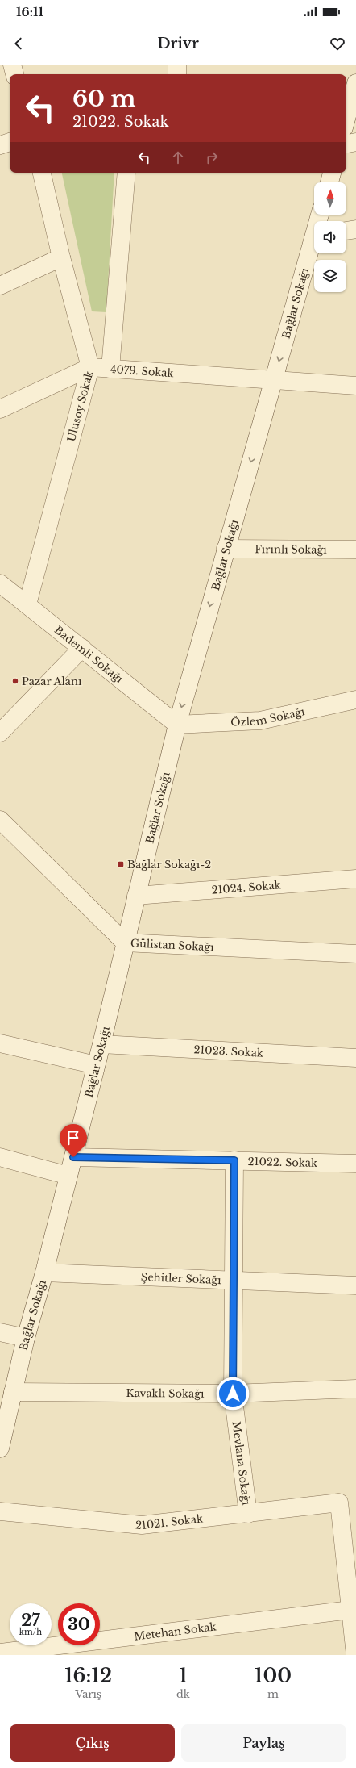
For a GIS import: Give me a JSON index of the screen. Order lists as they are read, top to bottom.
{
  "streets": {
    "street": [
      "Bağlar Sokağı",
      "4079. Sokak",
      "Ulusoy Sokak",
      "Fırınlı Sokağı",
      "Bademli Sokağı",
      "Özlem Sokağı",
      "21024. Sokak",
      "Gülistan Sokağı",
      "21023. Sokak",
      "21022. Sokak",
      "Şehitler Sokağı",
      "Kavaklı Sokağı",
      "Mevlana Sokağı",
      "21021. Sokak",
      "Metehan Sokak"
    ]
  },
  "crossings": [
    ["Bağlar Sokağı", "4079. Sokak"],
    ["Bağlar Sokağı", "Fırınlı Sokağı"],
    ["Bağlar Sokağı", "Bademli Sokağı"],
    ["Bağlar Sokağı", "Özlem Sokağı"],
    ["Bağlar Sokağı", "21024. Sokak"],
    ["Bağlar Sokağı", "Gülistan Sokağı"],
    ["Bağlar Sokağı", "21023. Sokak"],
    ["Bağlar Sokağı", "21022. Sokak"],
    ["Bağlar Sokağı", "Şehitler Sokağı"],
    ["Bağlar Sokağı", "Kavaklı Sokağı"],
    ["4079. Sokak", "Ulusoy Sokak"],
    ["Ulusoy Sokak", "Bademli Sokağı"],
    ["Bademli Sokağı", "Özlem Sokağı"],
    ["21022. Sokak", "Mevlana Sokağı"],
    ["Şehitler Sokağı", "Mevlana Sokağı"],
    ["Kavaklı Sokağı", "Mevlana Sokağı"],
    ["Mevlana Sokağı", "21021. Sokak"],
    ["21021. Sokak", "Metehan Sokak"]
  ],
  "one_way": ["Bağlar Sokağı"],
  "places": {
    "other": ["Pazar Alanı"],
    "transit": ["Bağlar Sokağı-2"]
  },
  "north": "top",
  "page": {
    "status": "16:11",
    "header": "Drivr",
    "turn": ["60 m", "21022. Sokak"],
    "speed": "27 km/h",
    "limit": "30",
    "eta": [
      "16:12",
      "Varış",
      "1",
      "dk",
      "100",
      "m"
    ],
    "buttons": ["Çıkış", "Paylaş"]
  }
}
